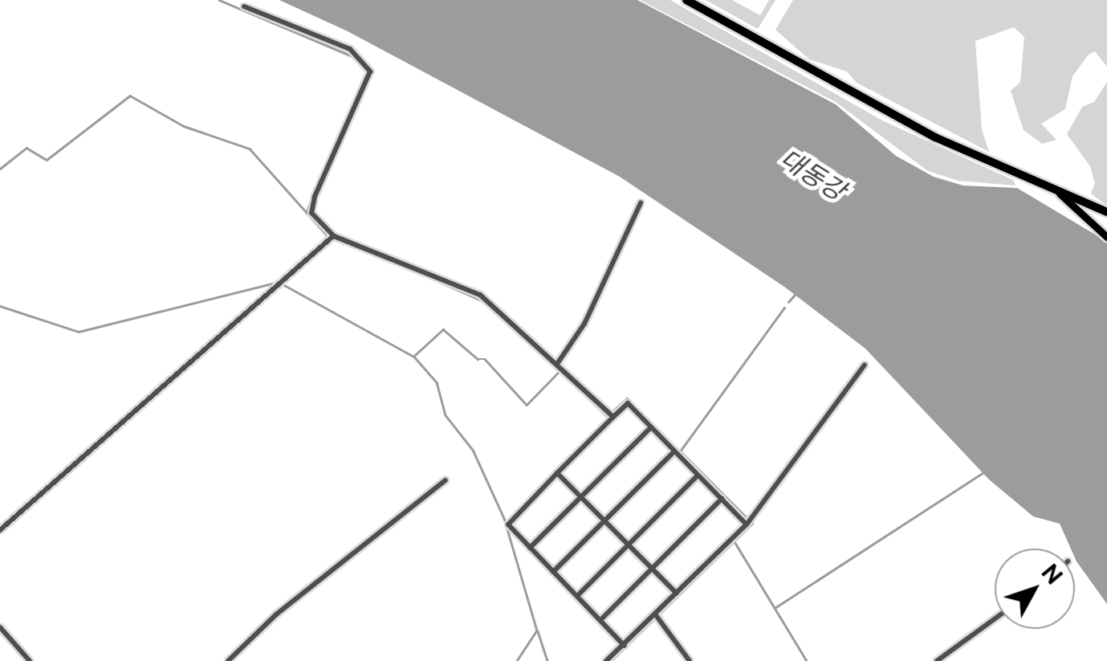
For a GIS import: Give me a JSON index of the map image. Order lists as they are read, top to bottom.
{
  "water": ["대동강"],
  "north": "top right"
}
